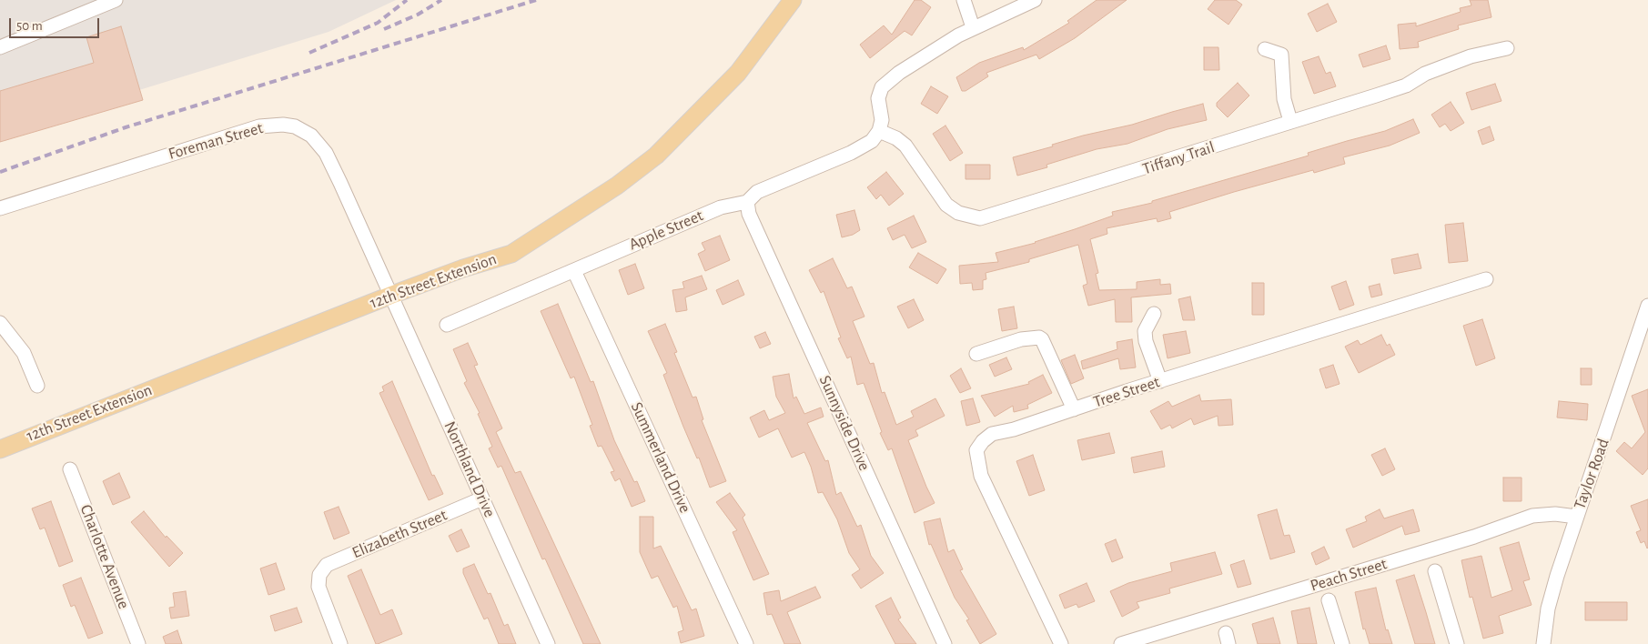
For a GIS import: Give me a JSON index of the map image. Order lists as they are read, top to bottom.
{
  "streets": {
    "main road": ["12th Street Extension"],
    "street": [
      "Foreman Street",
      "Tiffany Trail",
      "Apple Street",
      "Tree Street",
      "Sunnyside Drive",
      "Summerland Drive",
      "Northland Drive",
      "Taylor Road",
      "Elizabeth Street",
      "Charlotte Avenue",
      "Peach Street"
    ]
  },
  "crossings": [
    ["Foreman Street", "12th Street Extension"],
    ["Foreman Street", "Northland Drive"],
    ["Tiffany Trail", "Apple Street"],
    ["Apple Street", "Sunnyside Drive"],
    ["Apple Street", "Summerland Drive"],
    ["12th Street Extension", "Northland Drive"],
    ["Northland Drive", "Elizabeth Street"],
    ["Taylor Road", "Peach Street"]
  ],
  "scale_bar": "50 m"
}
